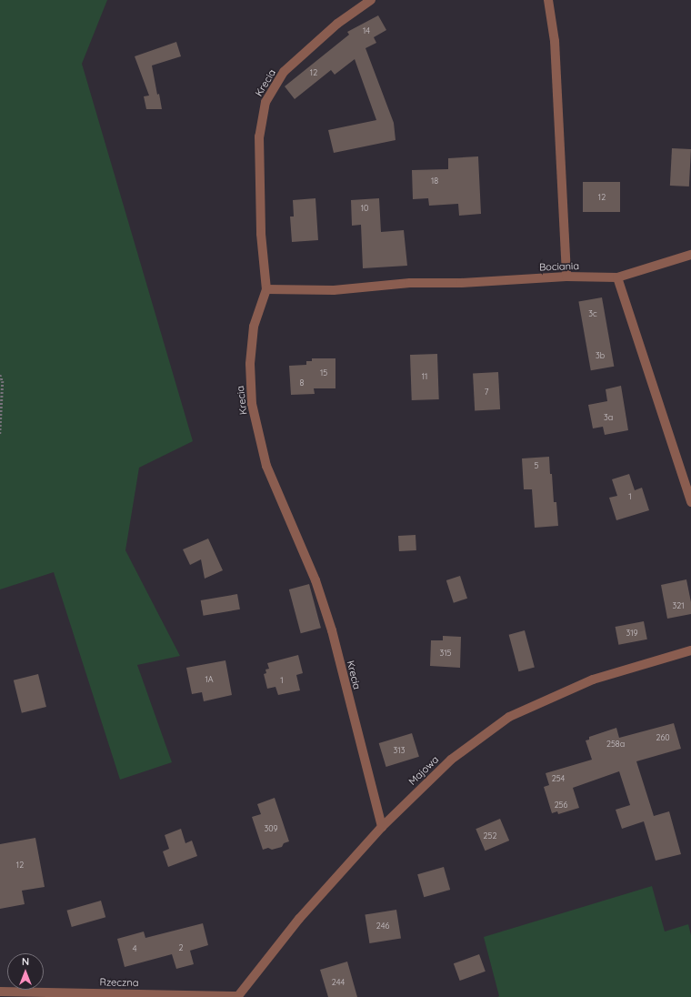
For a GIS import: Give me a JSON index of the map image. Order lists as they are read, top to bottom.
{
  "streets": {
    "street": [
      "Krecia",
      "Bociania",
      "Majowa",
      "Rzeczna"
    ]
  },
  "crossings": [
    ["Krecia", "Bociania"],
    ["Krecia", "Majowa"],
    ["Majowa", "Rzeczna"]
  ],
  "house_numbers": [
    "14",
    "12",
    "18",
    "12",
    "10",
    "3c",
    "3b",
    "15",
    "11",
    "8",
    "7",
    "3a",
    "5",
    "1",
    "321",
    "319",
    "315",
    "1A",
    "1",
    "260",
    "258a",
    "313",
    "254",
    "256",
    "309",
    "252",
    "12",
    "246",
    "2",
    "4",
    "244"
  ],
  "north": "top"
}
